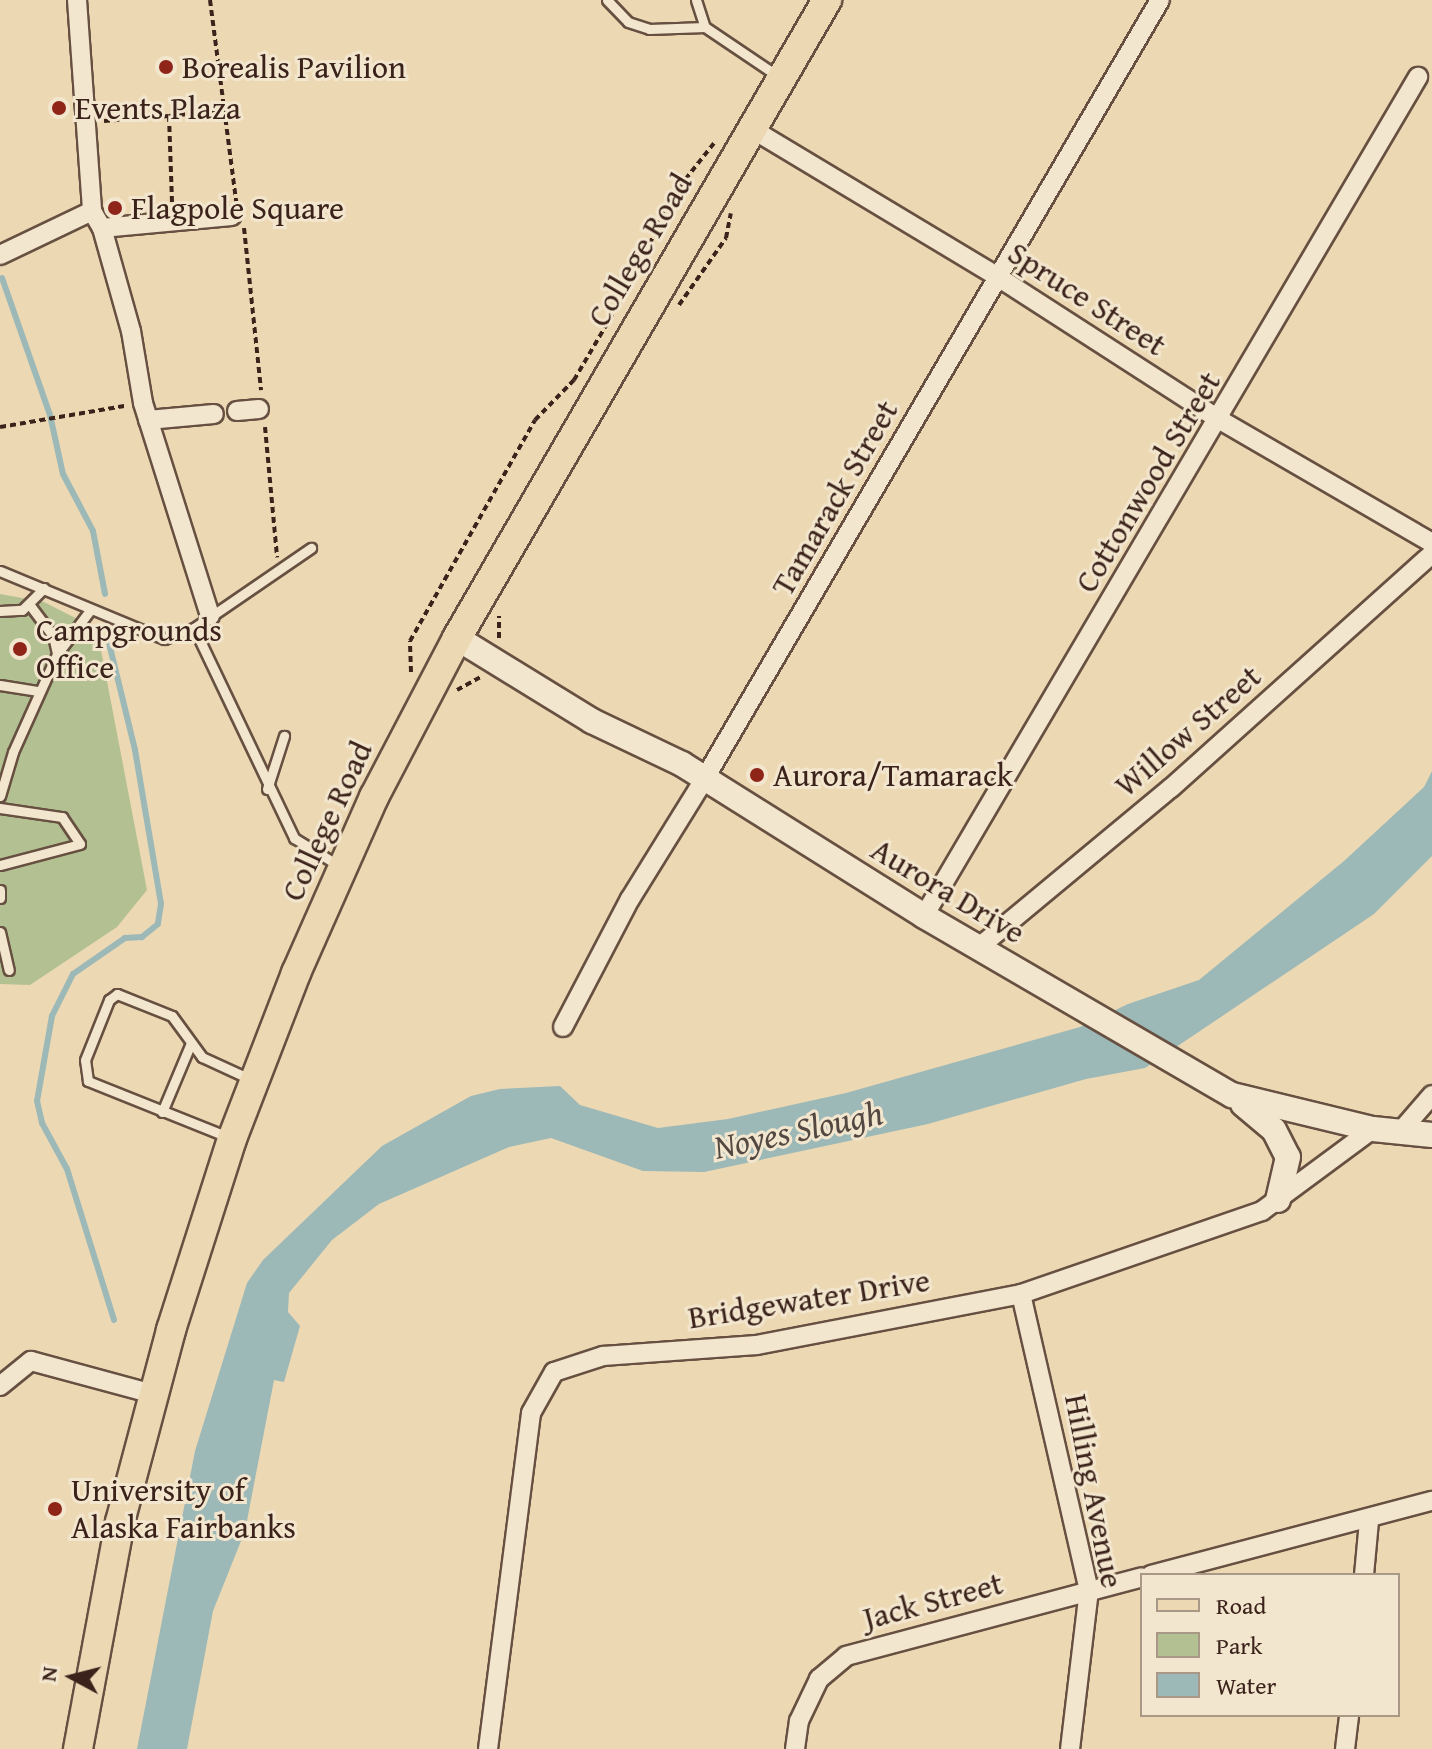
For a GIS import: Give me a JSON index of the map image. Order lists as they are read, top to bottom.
{
  "streets": {
    "main road": ["College Road"],
    "street": [
      "Spruce Street",
      "Cottonwood Street",
      "Tamarack Street",
      "Willow Street",
      "Aurora Drive",
      "Bridgewater Drive",
      "Hilling Avenue",
      "Jack Street"
    ]
  },
  "crossings": [
    ["College Road", "Spruce Street"],
    ["College Road", "Aurora Drive"],
    ["Spruce Street", "Cottonwood Street"],
    ["Spruce Street", "Tamarack Street"],
    ["Cottonwood Street", "Aurora Drive"],
    ["Tamarack Street", "Aurora Drive"],
    ["Willow Street", "Aurora Drive"],
    ["Aurora Drive", "Bridgewater Drive"],
    ["Bridgewater Drive", "Hilling Avenue"],
    ["Hilling Avenue", "Jack Street"]
  ],
  "water": ["Noyes Slough"],
  "places": [
    "Borealis Pavilion",
    "Events Plaza",
    "Flagpole Square",
    "Campgrounds Office",
    "Aurora/Tamarack",
    "University of Alaska Fairbanks"
  ],
  "legend": ["Road", "Park", "Water"],
  "north": "left"
}
